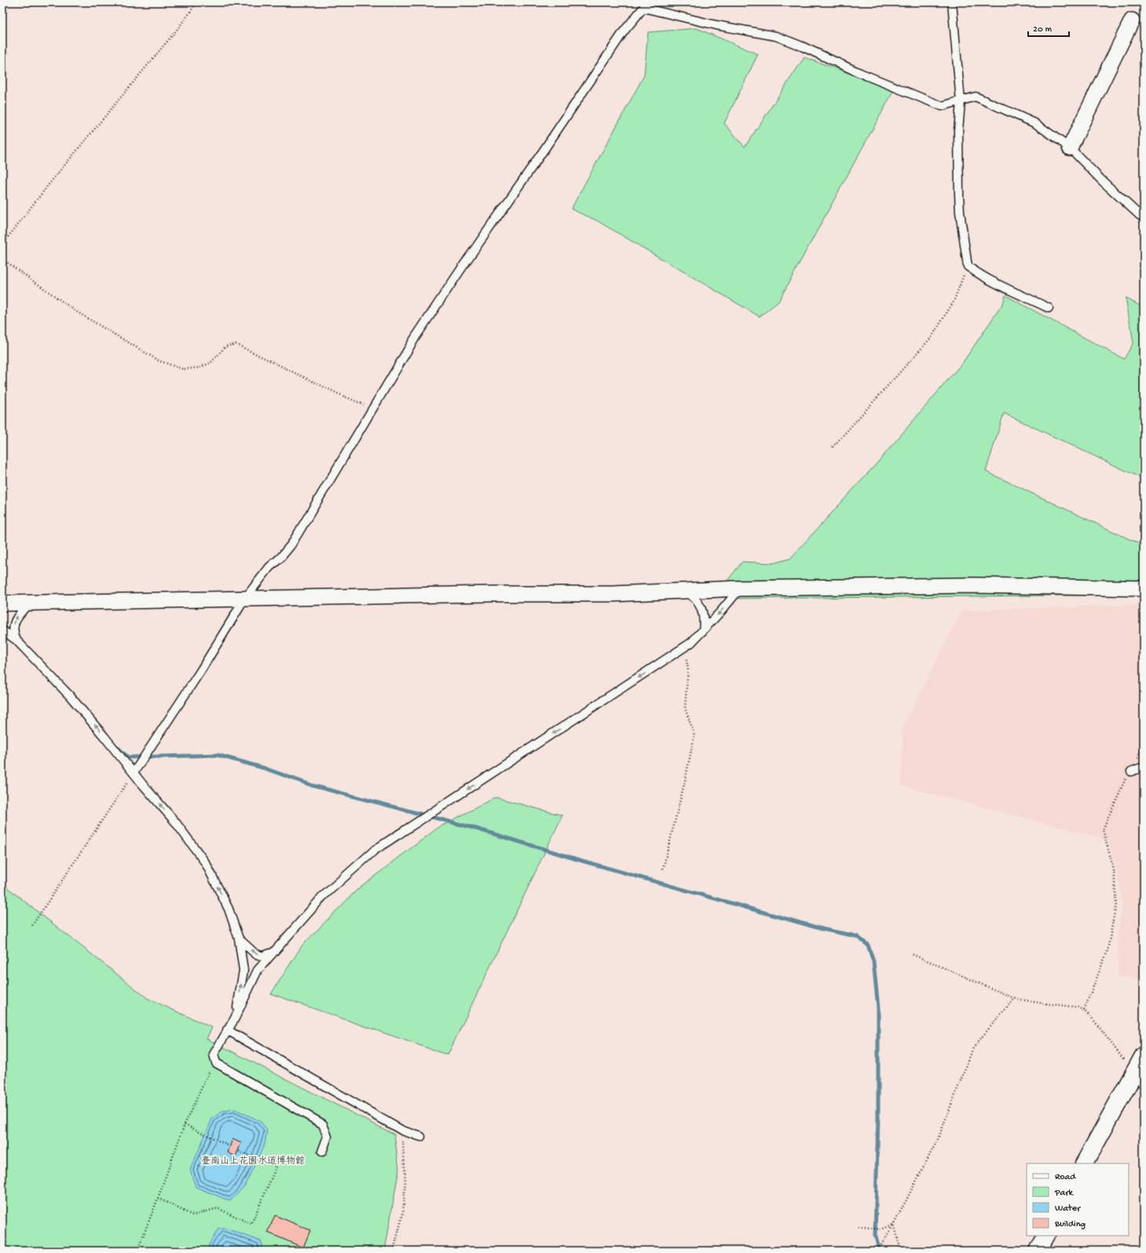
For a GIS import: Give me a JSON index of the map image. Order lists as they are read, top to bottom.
{
  "parks": ["臺南山上花園水道博物館"],
  "legend": [
    "Road",
    "Park",
    "Water",
    "Building"
  ],
  "scale_bar": "20 m"
}
